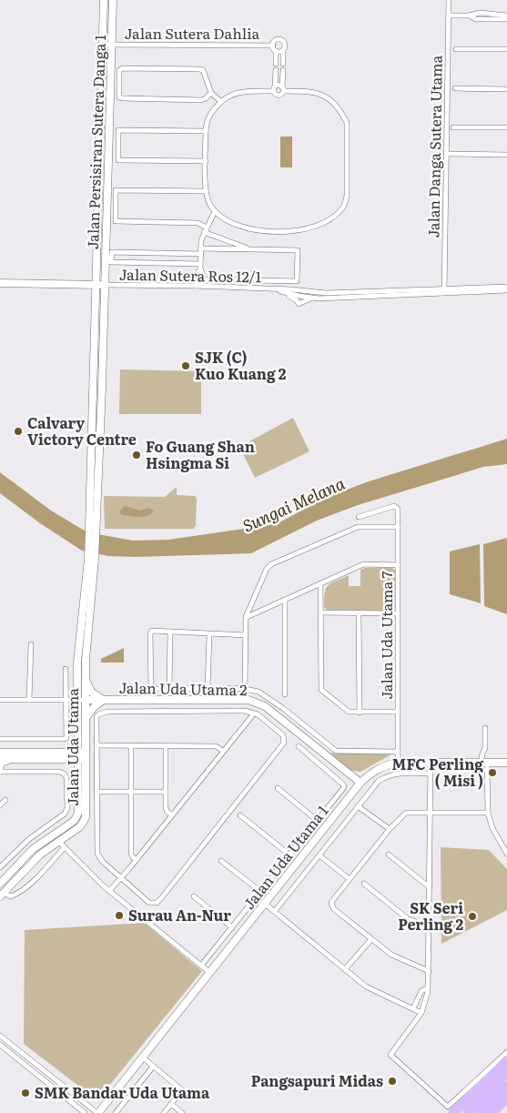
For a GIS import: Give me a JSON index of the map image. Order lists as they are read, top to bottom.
{
  "streets": {
    "main road": [
      "Jalan Persisiran Sutera Danga 1",
      "Jalan Uda Utama 2",
      "Jalan Uda Utama",
      "Jalan Uda Utama 1"
    ],
    "street": [
      "Jalan Sutera Dahlia",
      "Jalan Danga Sutera Utama",
      "Jalan Sutera Ros 12/1",
      "Jalan Uda Utama 7"
    ]
  },
  "crossings": [
    ["Jalan Sutera Dahlia", "Jalan Persisiran Sutera Danga 1"],
    ["Jalan Persisiran Sutera Danga 1", "Jalan Sutera Ros 12/1"],
    ["Jalan Persisiran Sutera Danga 1", "Jalan Uda Utama"],
    ["Jalan Uda Utama 7", "Jalan Uda Utama 1"],
    ["Jalan Uda Utama 2", "Jalan Uda Utama"],
    ["Jalan Uda Utama 2", "Jalan Uda Utama 1"]
  ],
  "water": ["Sungai Melana"],
  "places": [
    "SJK (C) Kuo Kuang 2",
    "Calvary Victory Centre",
    "Fo Guang Shan Hsingma Si",
    "MFC Perling ( Misi )",
    "Surau An-Nur",
    "SK Seri Perling 2",
    "Pangsapuri Midas",
    "SMK Bandar Uda Utama"
  ]
}
